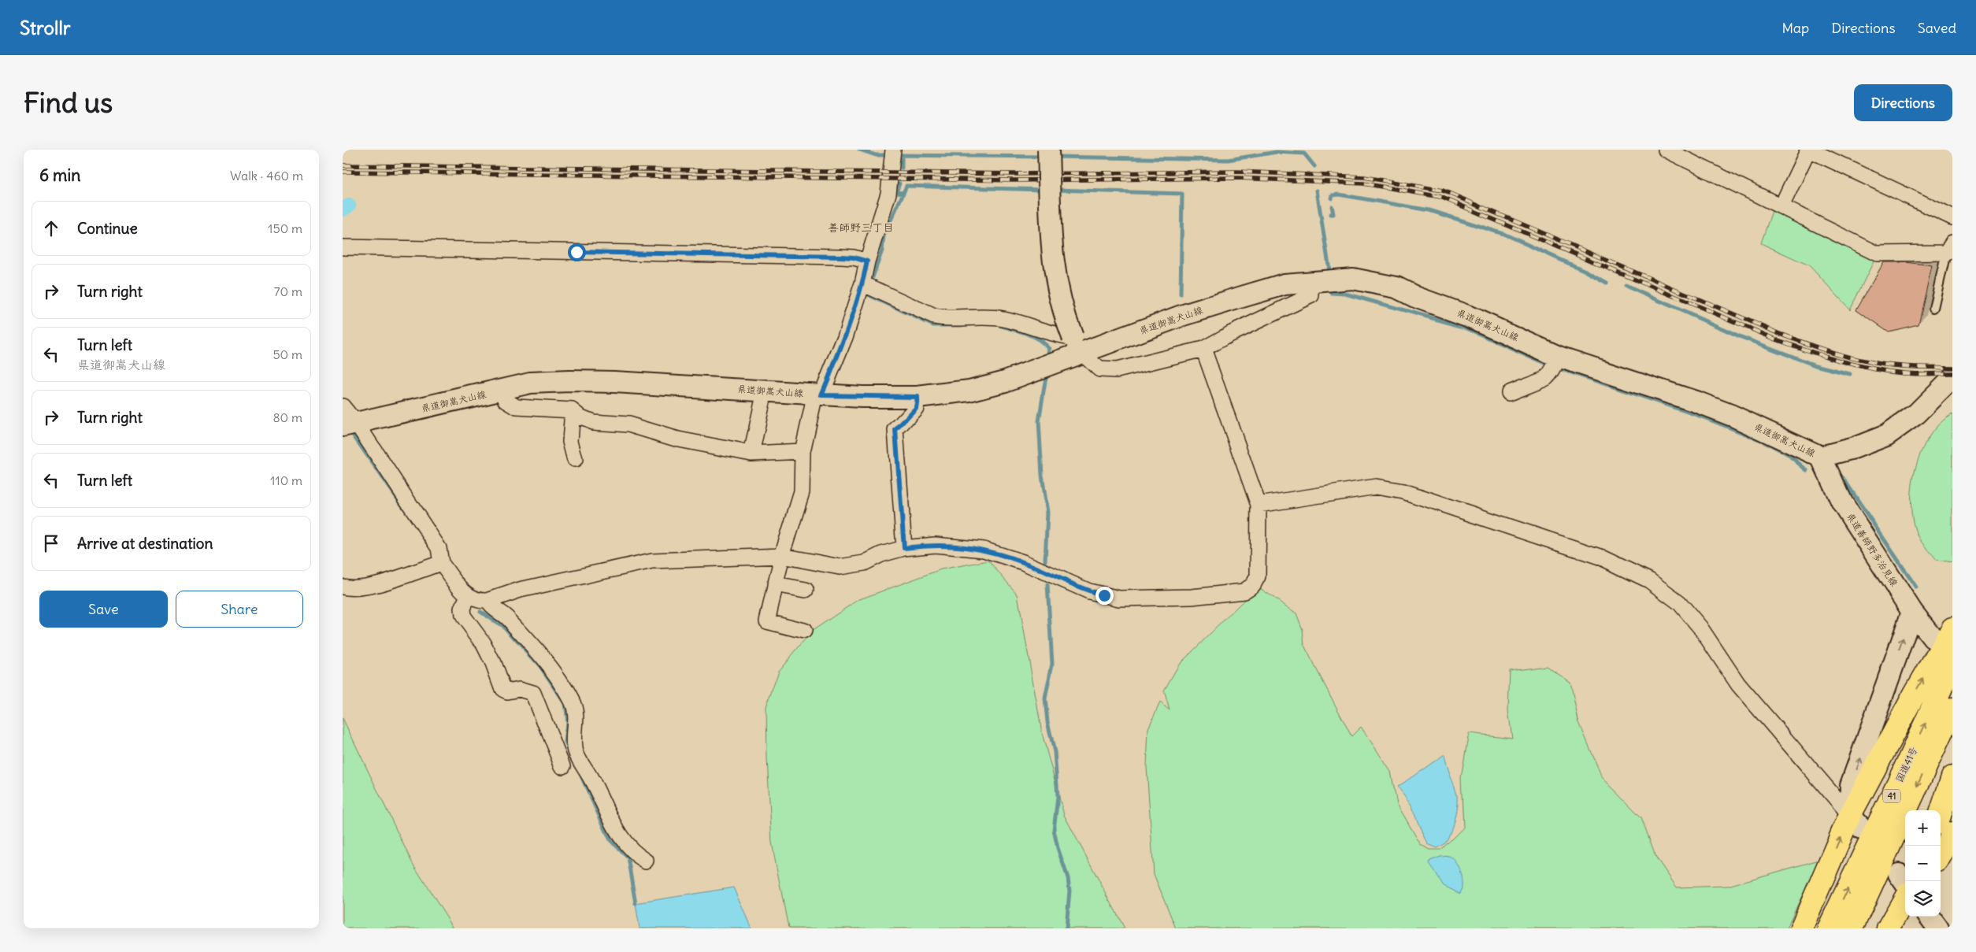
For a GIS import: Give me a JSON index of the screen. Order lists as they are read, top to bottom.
{
  "streets": {
    "highway": ["国道41号", "41"],
    "main road": ["県道御嵩犬山線", "県道善師野多治見線"]
  },
  "crossings": [
    ["県道御嵩犬山線", "県道善師野多治見線"]
  ],
  "districts": ["善師野三丁目"],
  "page": {
    "header": "Strollr",
    "nav": ["Map", "Directions", "Saved"],
    "buttons": [
      "Directions",
      ["Save", "Share"]
    ],
    "title": "Find us",
    "heading": ["6 min", "Walk · 460 m"],
    "list": [
      ["Continue", "150 m"],
      ["Turn right", "70 m"],
      ["Turn left", "県道御嵩犬山線", "50 m"],
      ["Turn right", "80 m"],
      ["Turn left", "110 m"],
      "Arrive at destination"
    ],
    "map_buttons": ["+", "−"]
  }
}
